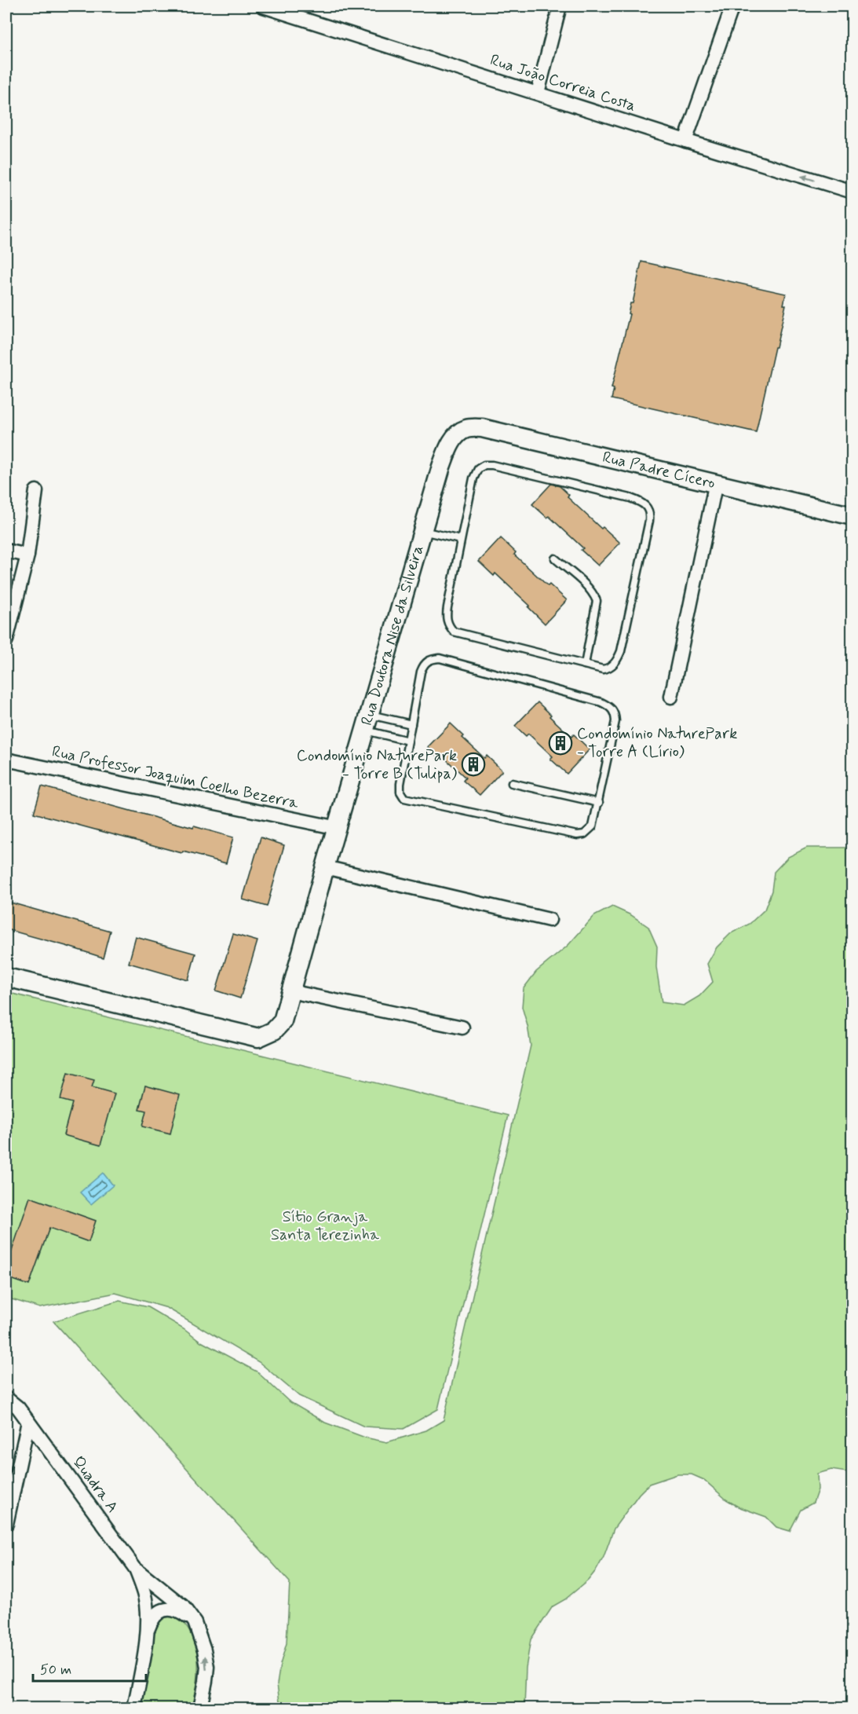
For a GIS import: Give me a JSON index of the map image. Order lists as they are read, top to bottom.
{
  "streets": {
    "street": [
      "Rua João Correia Costa",
      "Rua Padre Cícero",
      "Rua Doutora Nise da Silveira",
      "Rua Professor Joaquim Coelho Bezerra",
      "Quadra A"
    ]
  },
  "crossings": [
    ["Rua Padre Cícero", "Rua Doutora Nise da Silveira"],
    ["Rua Doutora Nise da Silveira", "Rua Professor Joaquim Coelho Bezerra"]
  ],
  "parks": ["Sítio Granja Santa Terezinha"],
  "places": {
    "building": ["Condomínio NaturePark - Torre A (Lírio)", "Condomínio NaturePark - Torre B (Tulipa)"]
  },
  "scale_bar": "50 m"
}
